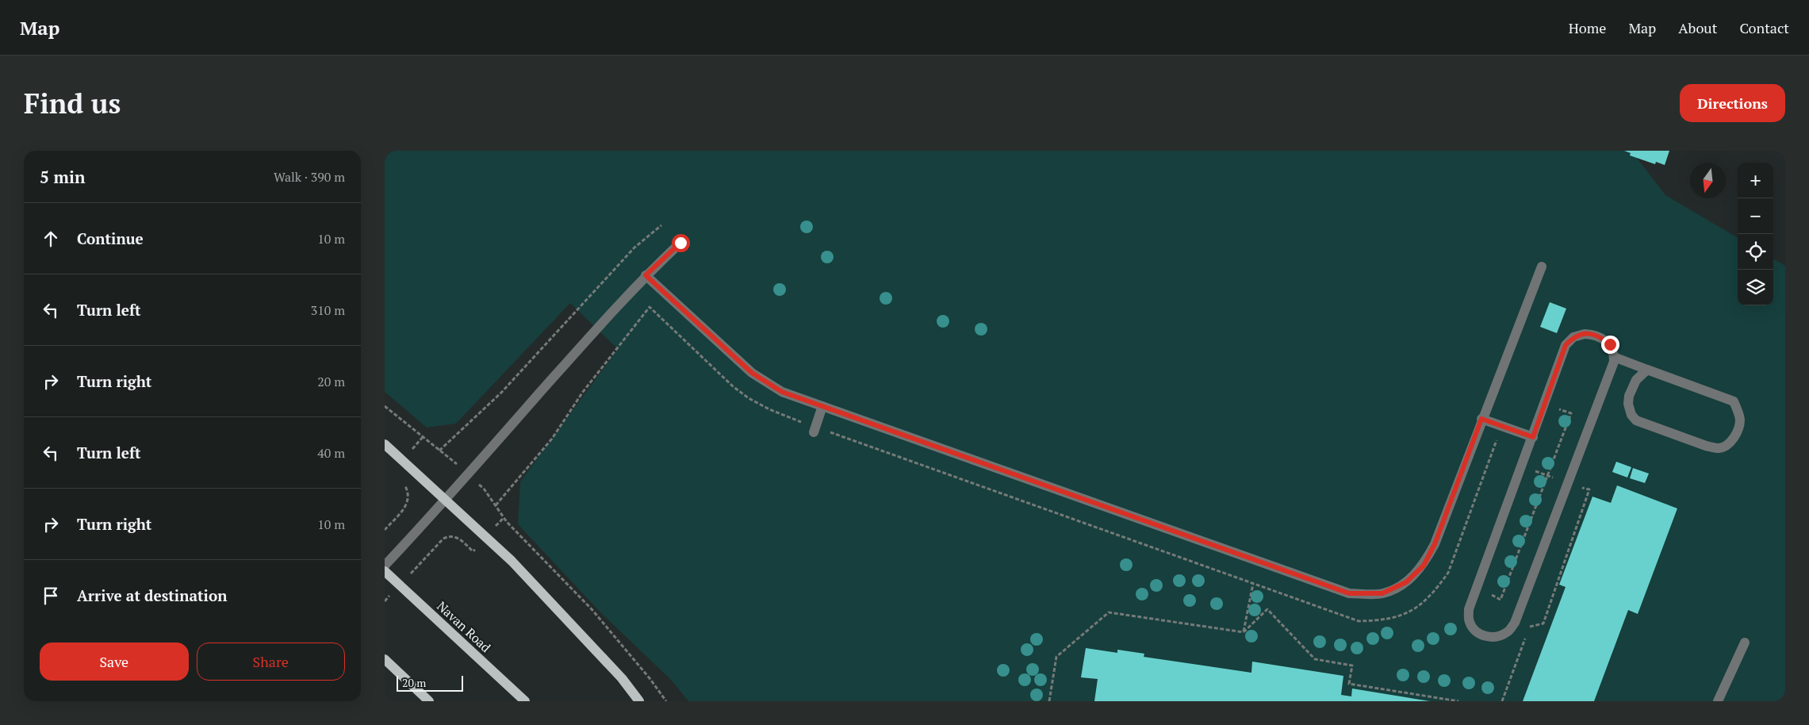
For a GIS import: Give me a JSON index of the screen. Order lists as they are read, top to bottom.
{
  "streets": {
    "main road": ["Navan Road"]
  },
  "scale_bar": "20 m",
  "north": "bottom",
  "page": {
    "header": "Map",
    "nav": [
      "Home",
      "Map",
      "About",
      "Contact"
    ],
    "buttons": [
      "Directions",
      ["Save", "Share"]
    ],
    "title": "Find us",
    "heading": ["5 min", "Walk · 390 m"],
    "map_buttons": ["+", "−"],
    "list": [
      ["Continue", "10 m"],
      ["Turn left", "310 m"],
      ["Turn right", "20 m"],
      ["Turn left", "40 m"],
      ["Turn right", "10 m"],
      "Arrive at destination"
    ],
    "scale": "20 m"
  }
}
